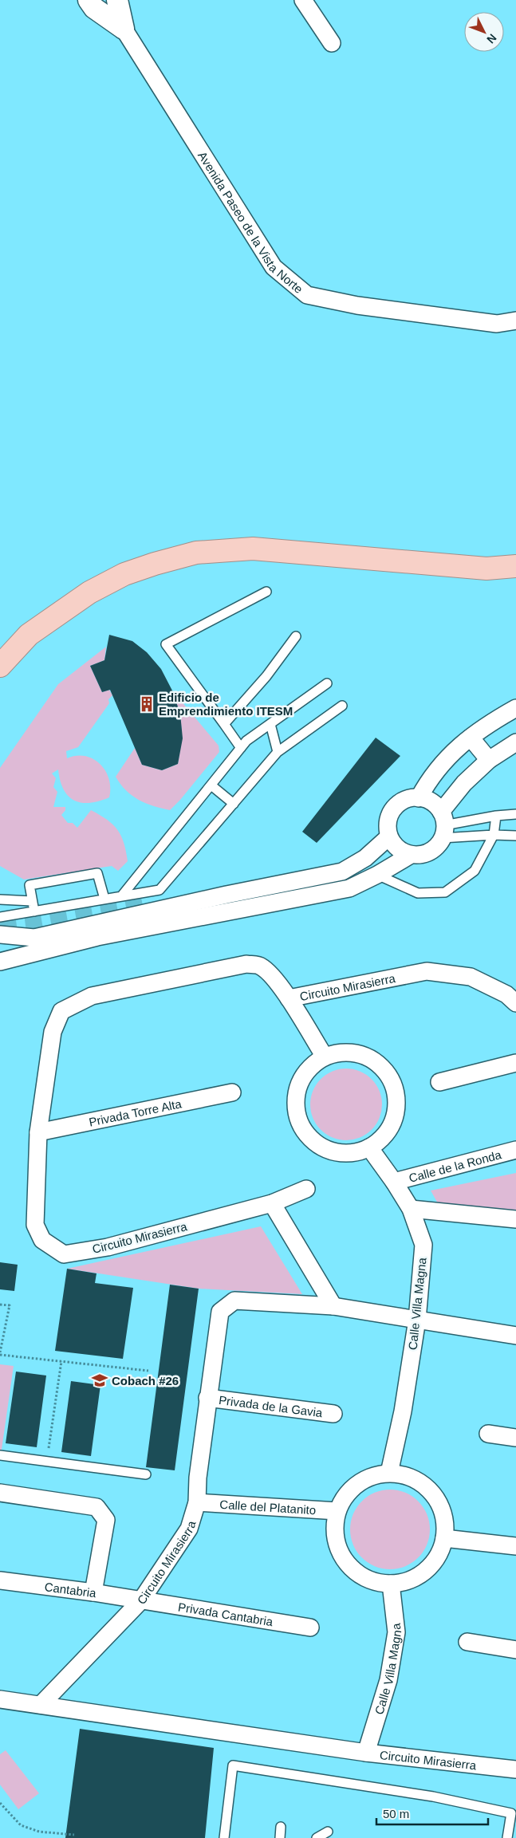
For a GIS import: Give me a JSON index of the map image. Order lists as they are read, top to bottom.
{
  "streets": {
    "street": [
      "Avenida Paseo de la Vista Norte",
      "Circuito Mirasierra",
      "Privada Torre Alta",
      "Calle de la Ronda",
      "Calle Villa Magna",
      "Privada de la Gavia",
      "Calle del Platanito",
      "Cantabria",
      "Privada Cantabria"
    ]
  },
  "crossings": [
    ["Circuito Mirasierra", "Privada Torre Alta"],
    ["Circuito Mirasierra", "Calle Villa Magna"],
    ["Circuito Mirasierra", "Privada de la Gavia"],
    ["Circuito Mirasierra", "Calle del Platanito"],
    ["Circuito Mirasierra", "Cantabria"],
    ["Circuito Mirasierra", "Privada Cantabria"],
    ["Calle de la Ronda", "Calle Villa Magna"],
    ["Calle Villa Magna", "Calle del Platanito"],
    ["Cantabria", "Privada Cantabria"]
  ],
  "places": {
    "building": ["Edificio de Emprendimiento ITESM"],
    "school or university": ["Cobach #26"]
  },
  "scale_bar": "50 m",
  "north": "bottom right"
}
